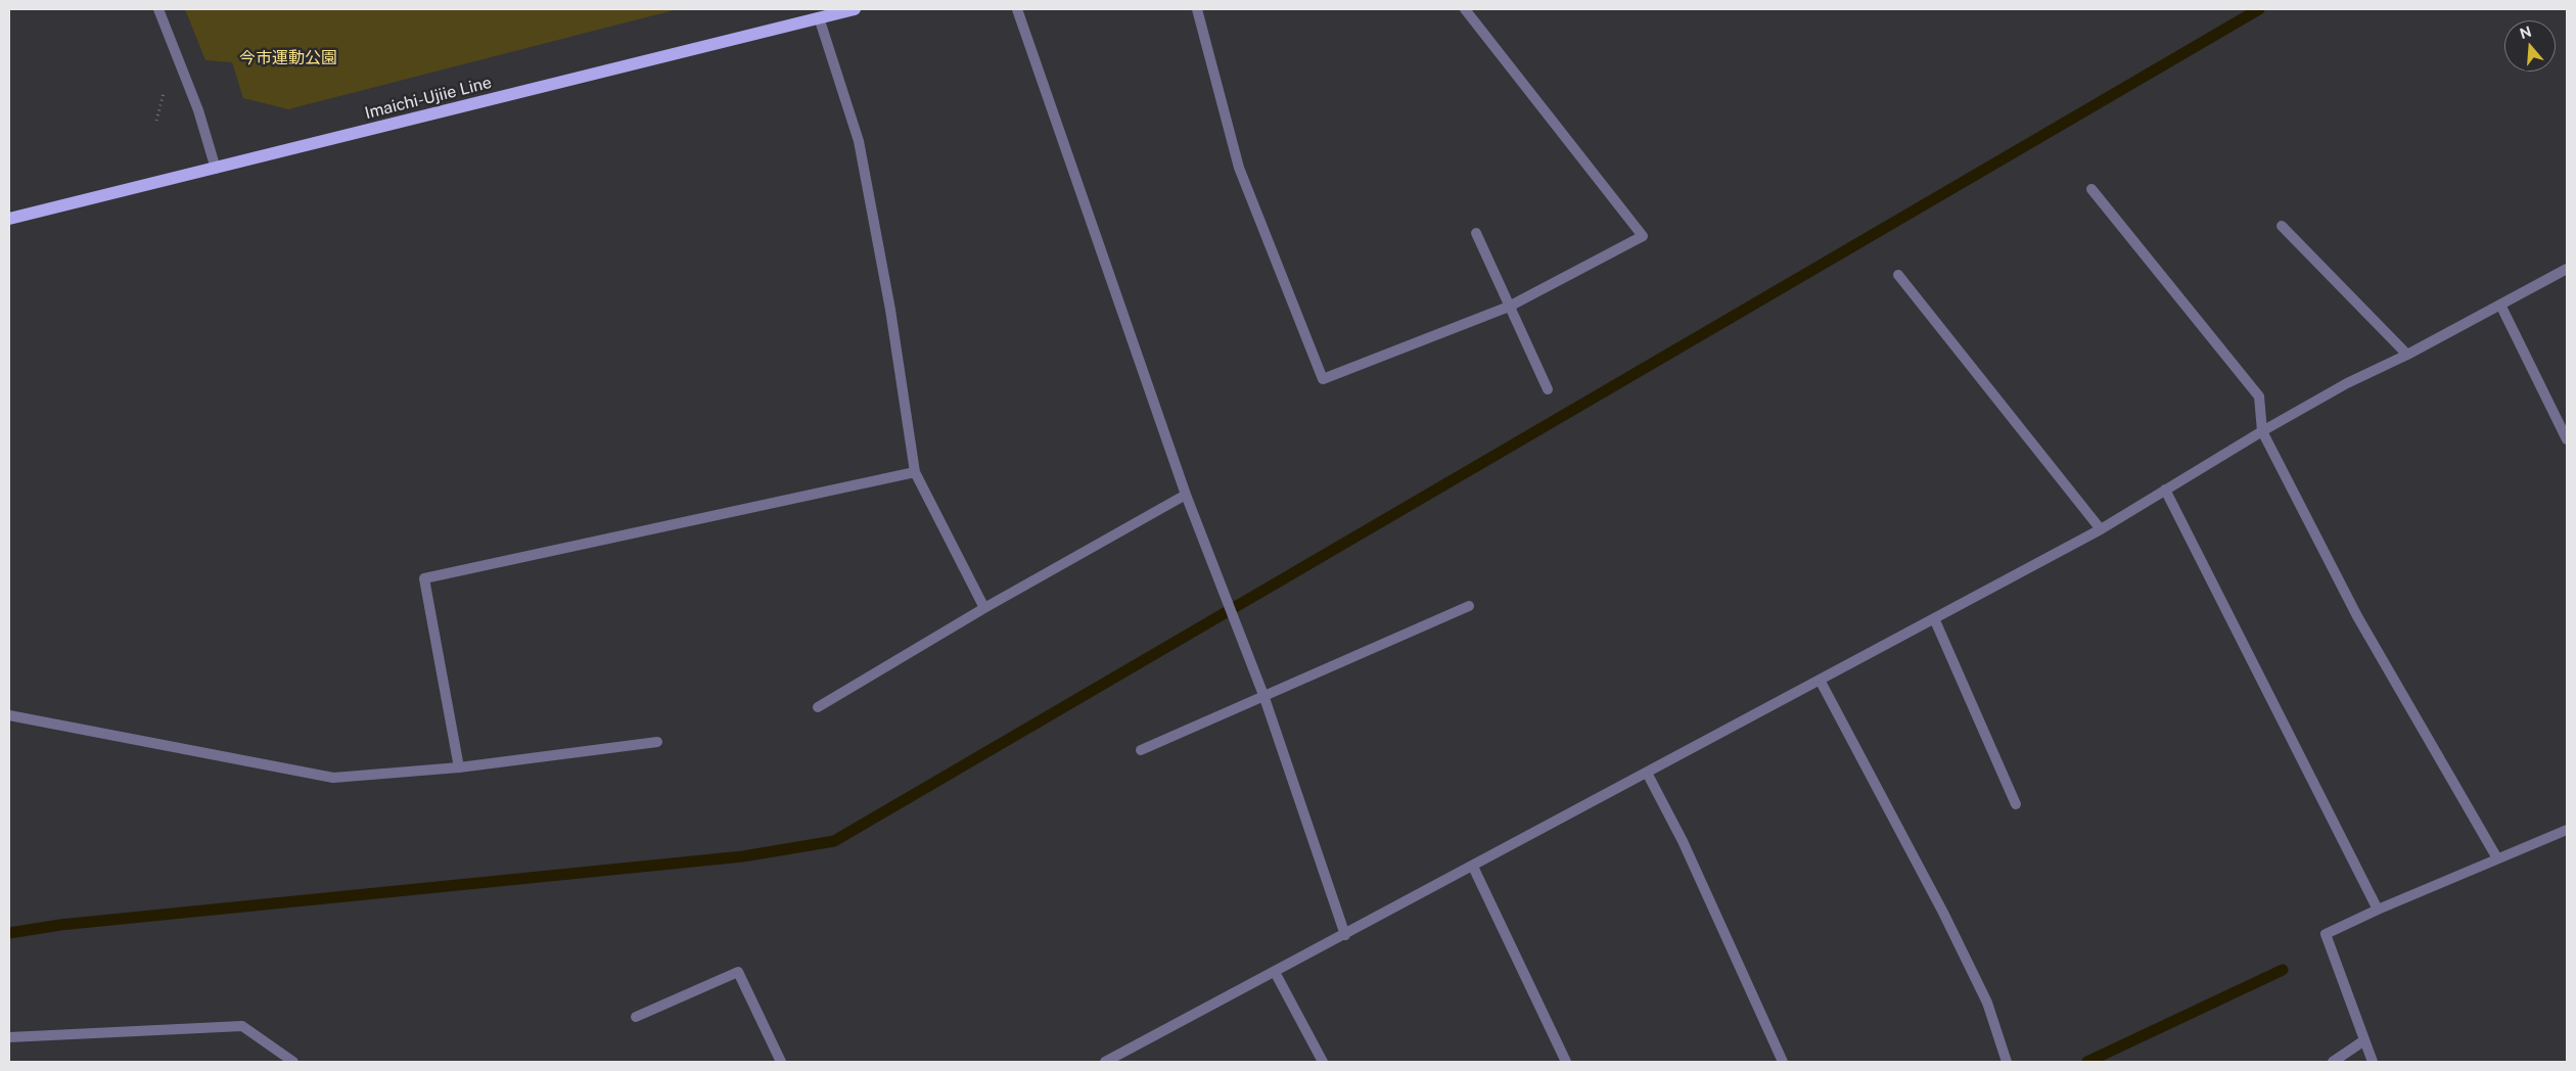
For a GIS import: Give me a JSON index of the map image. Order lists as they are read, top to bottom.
{
  "streets": {
    "main road": ["Imaichi-Ujiie Line"]
  },
  "parks": ["今市運動公園"],
  "north": "top"
}
